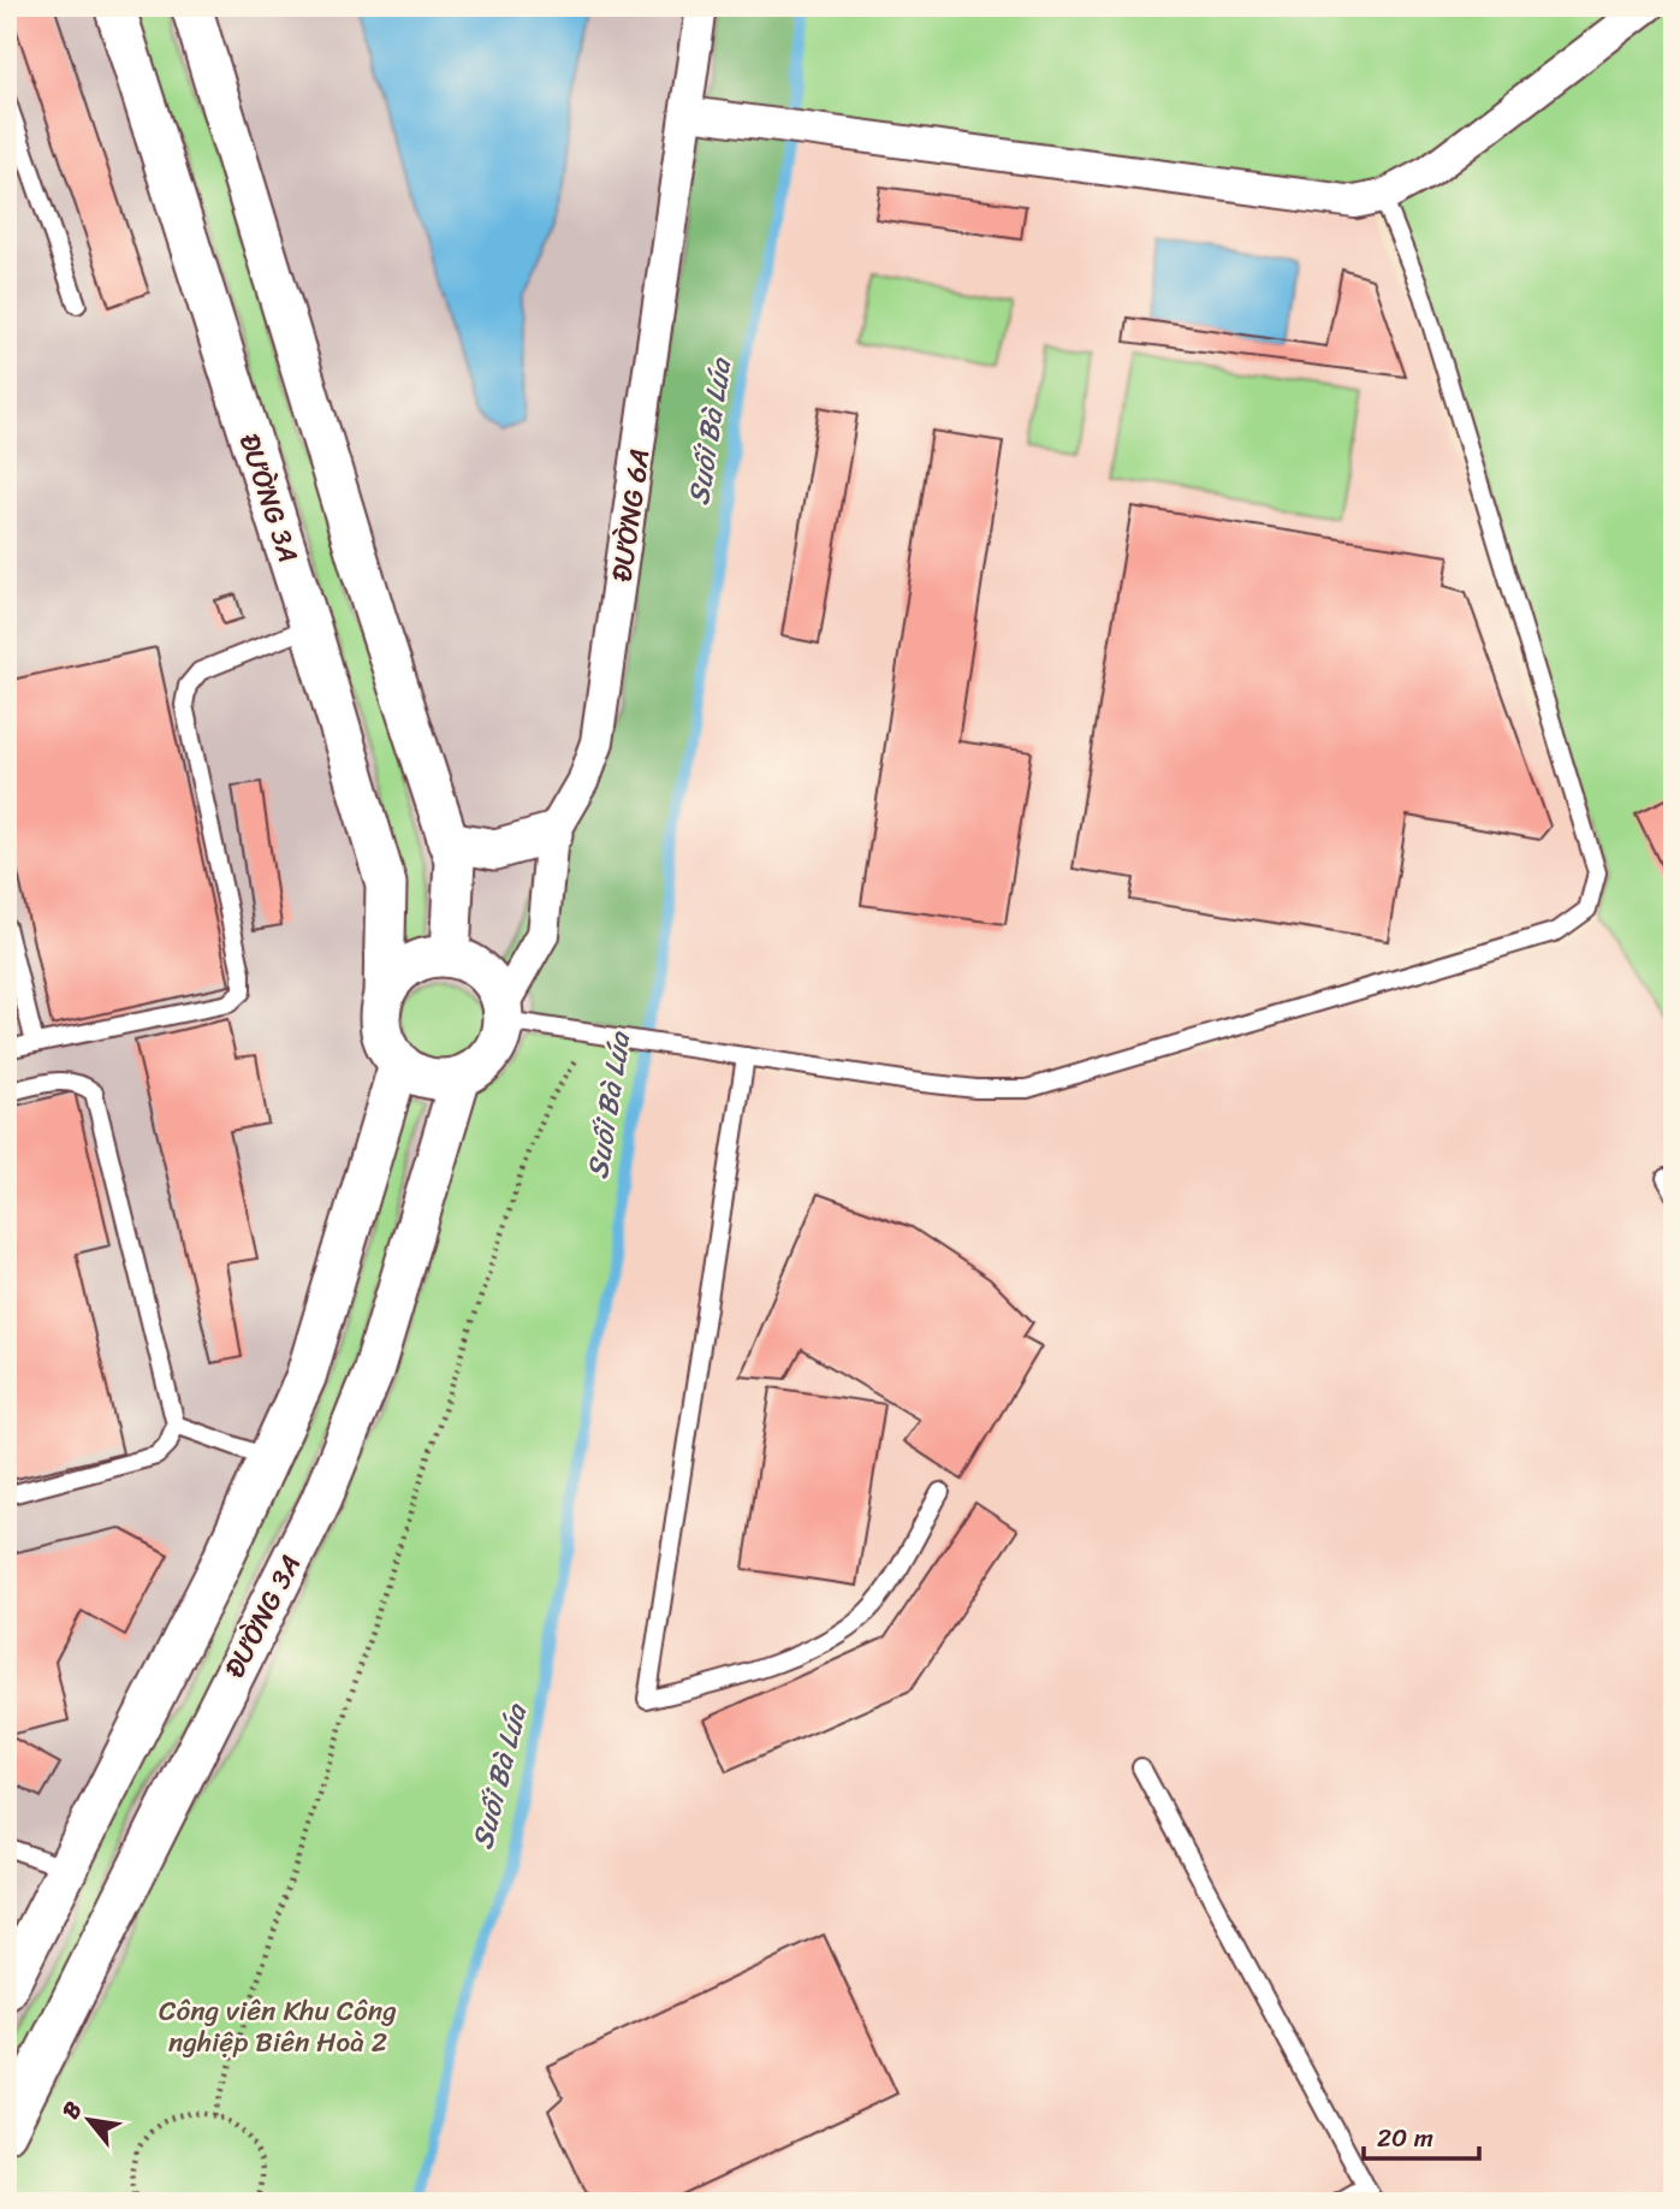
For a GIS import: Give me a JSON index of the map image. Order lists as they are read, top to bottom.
{
  "streets": {
    "street": ["ĐƯỜNG 3A", "ĐƯỜNG 6A"]
  },
  "crossings": [
    ["ĐƯỜNG 3A", "ĐƯỜNG 6A"]
  ],
  "water": ["Suối Bà Lúa"],
  "parks": ["Công viên Khu Công nghiệp Biên Hoà 2"],
  "scale_bar": "20 m",
  "north": "top left"
}
